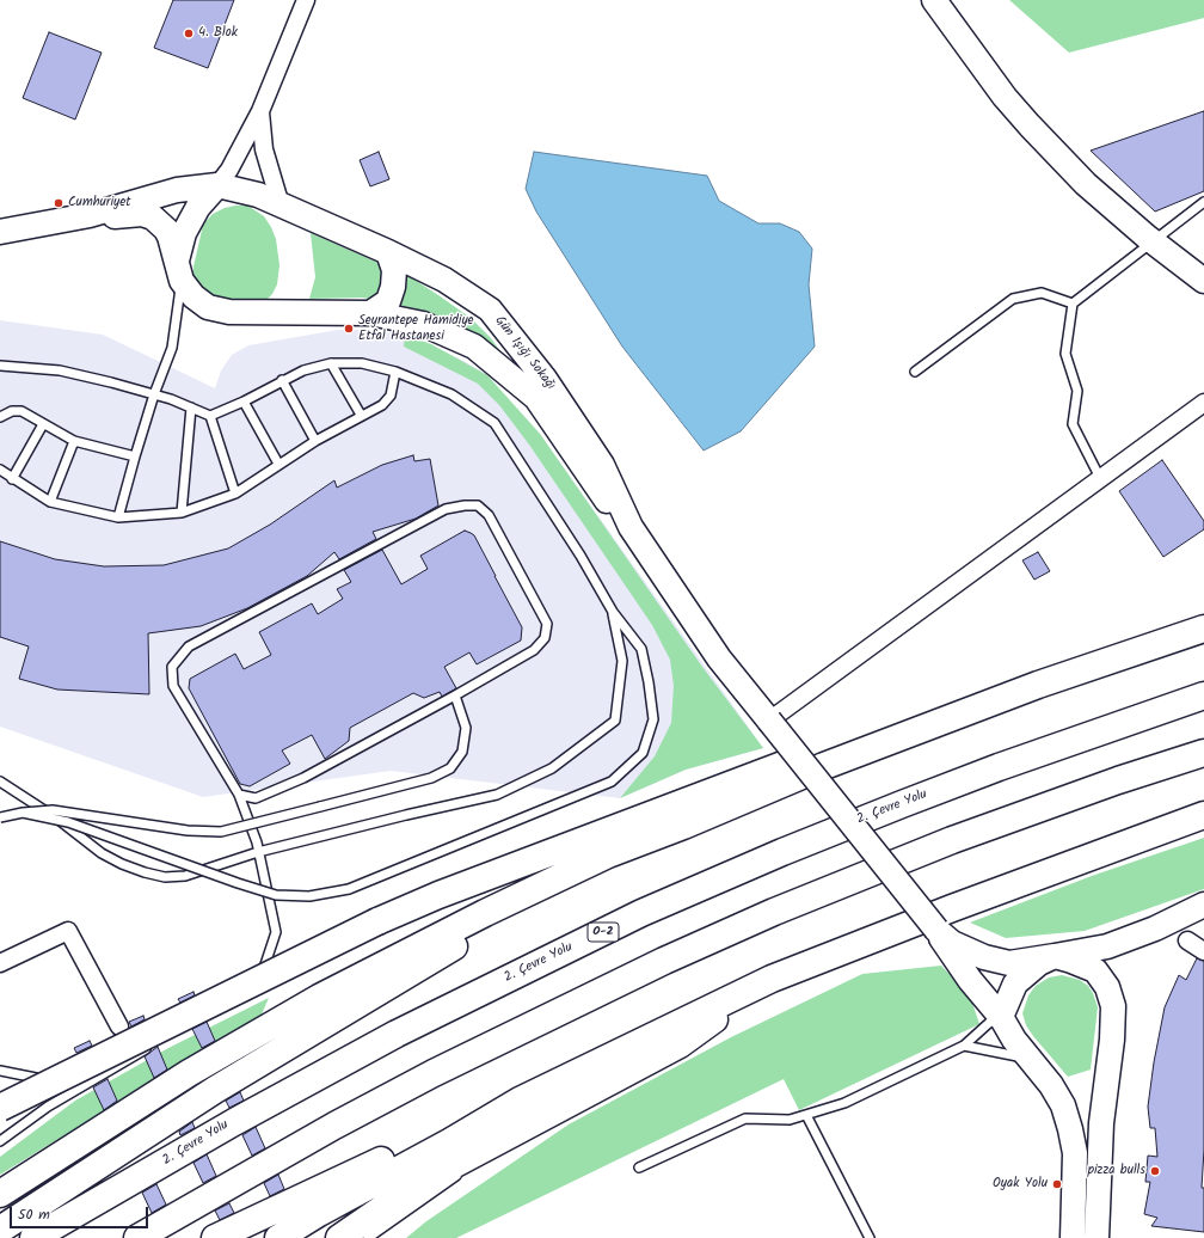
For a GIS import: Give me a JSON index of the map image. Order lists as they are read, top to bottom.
{
  "streets": {
    "highway": ["2. Çevre Yolu", "O-2"],
    "street": ["Gün Işığı Sokağı"]
  },
  "places": [
    "4. Blok",
    "Cumhuriyet",
    "Seyrantepe Hamidiye Etfal Hastanesi",
    "pizza bulls",
    "Oyak Yolu"
  ],
  "scale_bar": "50 m"
}
